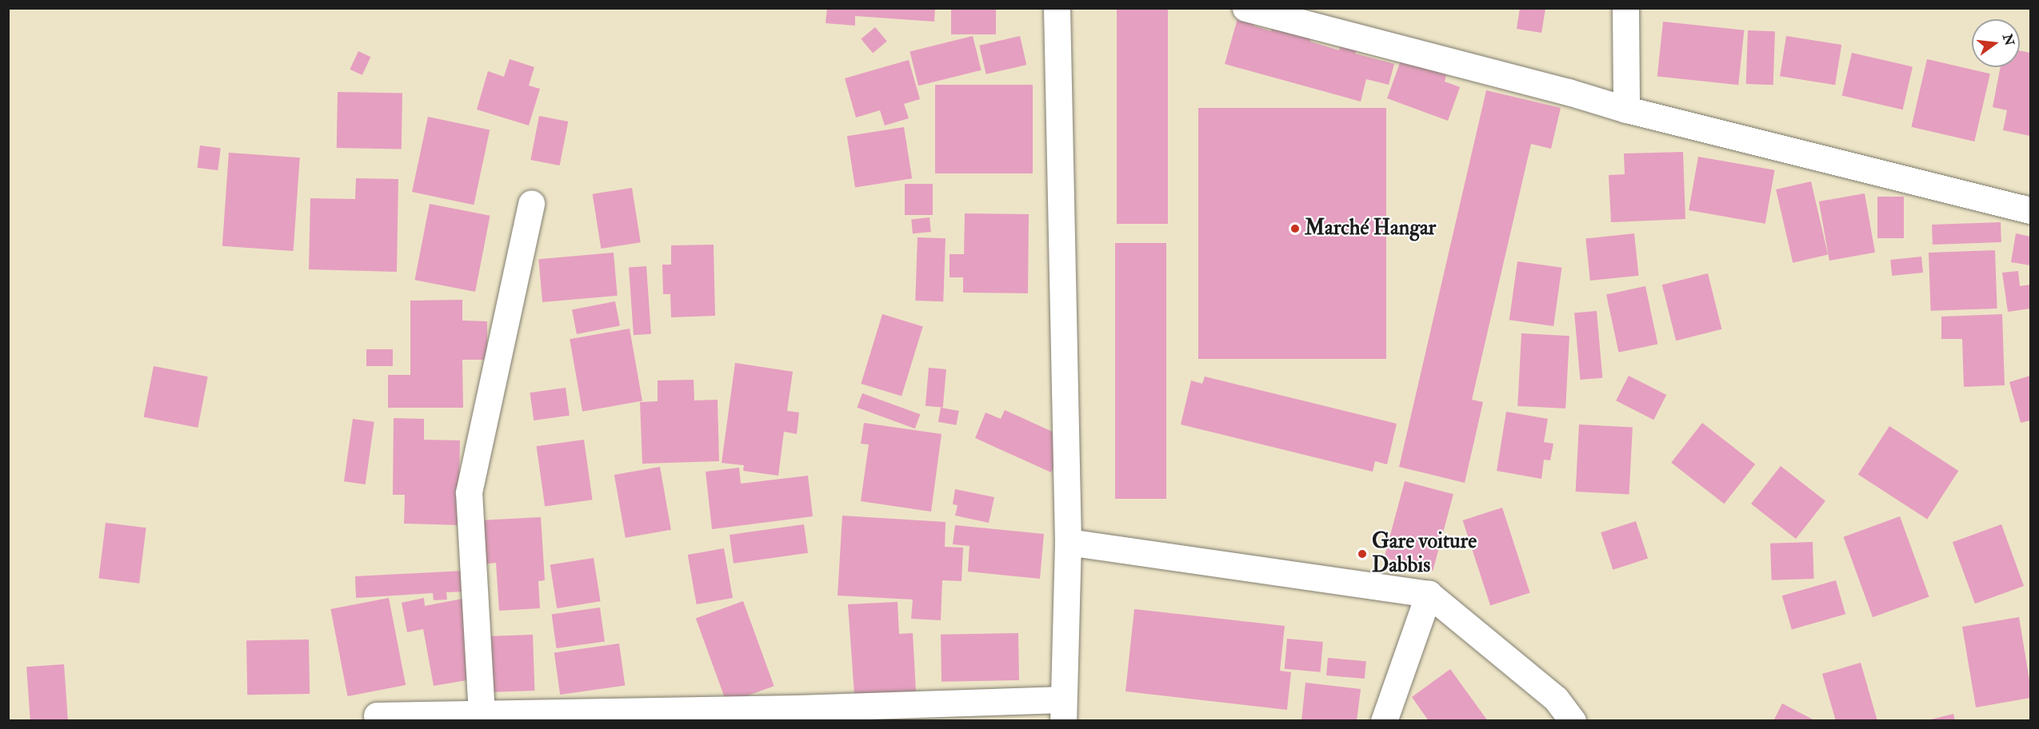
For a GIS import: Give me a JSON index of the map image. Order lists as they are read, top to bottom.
{
  "places": ["Marché Hangar", "Gare voiture Dabbis"],
  "north": "right"
}
